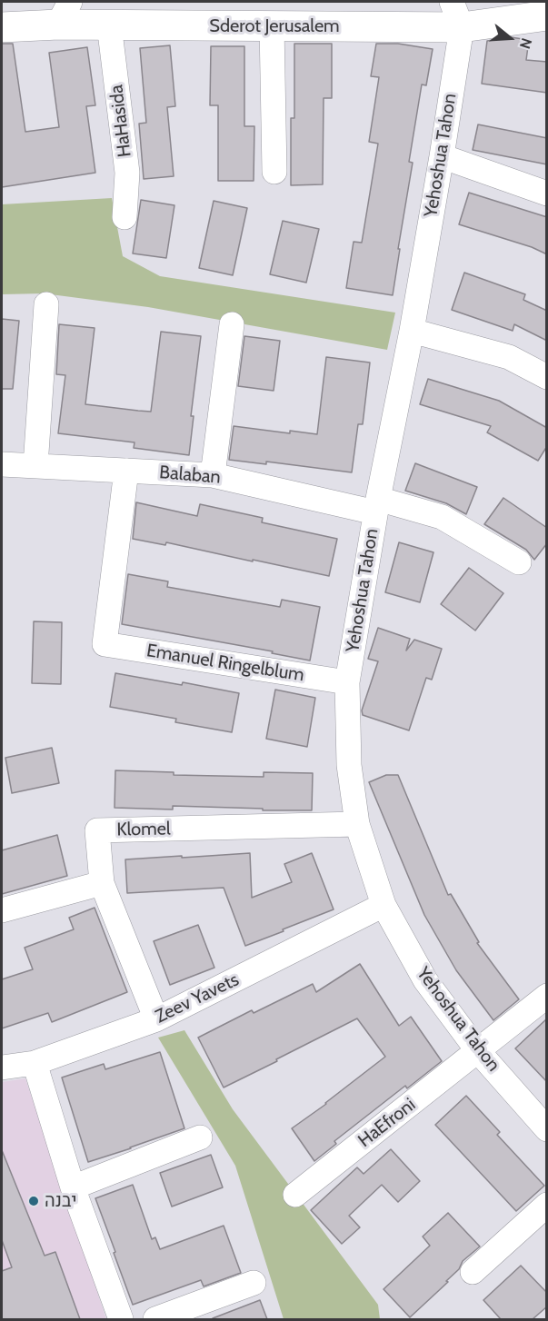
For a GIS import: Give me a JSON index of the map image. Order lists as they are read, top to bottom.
{
  "streets": {
    "main road": ["Sderot Jerusalem"],
    "street": [
      "HaHasida",
      "Yehoshua Tahon",
      "Balaban",
      "Emanuel Ringelblum",
      "Klomel",
      "Zeev Yavets",
      "HaEfroni"
    ]
  },
  "crossings": [
    ["Sderot Jerusalem", "HaHasida"],
    ["Sderot Jerusalem", "Yehoshua Tahon"],
    ["Yehoshua Tahon", "Balaban"],
    ["Yehoshua Tahon", "Emanuel Ringelblum"],
    ["Yehoshua Tahon", "Klomel"],
    ["Yehoshua Tahon", "Zeev Yavets"],
    ["Yehoshua Tahon", "HaEfroni"],
    ["Balaban", "Emanuel Ringelblum"],
    ["Klomel", "Zeev Yavets"]
  ],
  "places": ["יבנה"],
  "north": "right"
}
